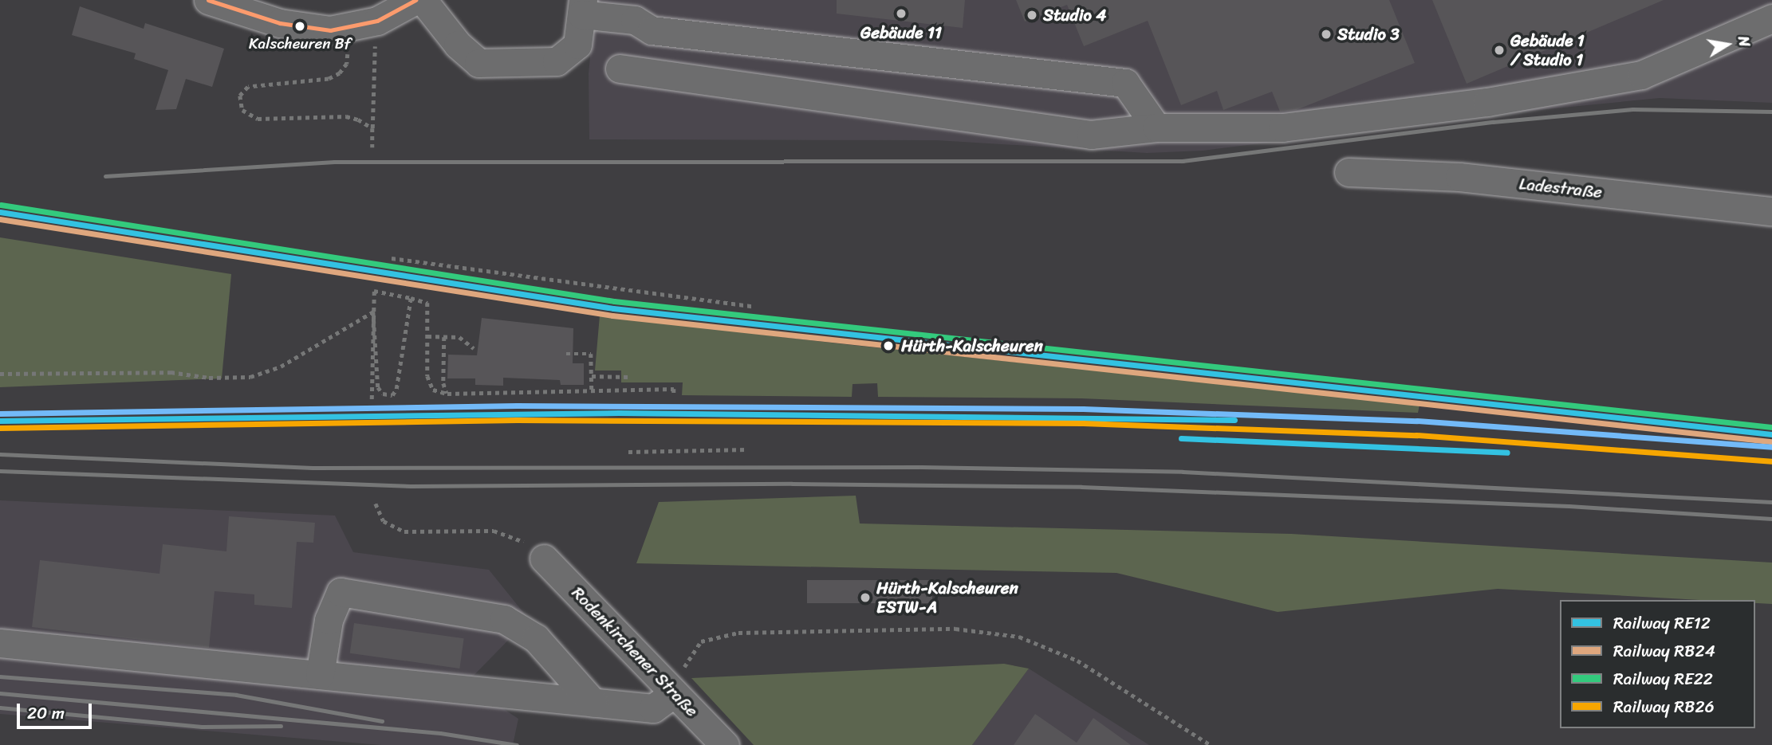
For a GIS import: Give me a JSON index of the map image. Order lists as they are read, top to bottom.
{
  "streets": {
    "street": ["Ladestraße", "Rodenkirchener Straße"]
  },
  "places": [
    "Gebäude 11",
    "Studio 4",
    "Kalscheuren Bf",
    "Studio 3",
    "Gebäude 1 / Studio 1",
    "Hürth-Kalscheuren",
    "Hürth-Kalscheuren ESTW-A"
  ],
  "lines": [
    "rail line RE22",
    "rail line RE12",
    "rail line RB24",
    "rail line RB26"
  ],
  "legend": [
    "Railway RE12",
    "Railway RB24",
    "Railway RE22",
    "Railway RB26"
  ],
  "scale_bar": "20 m",
  "north": "right"
}
